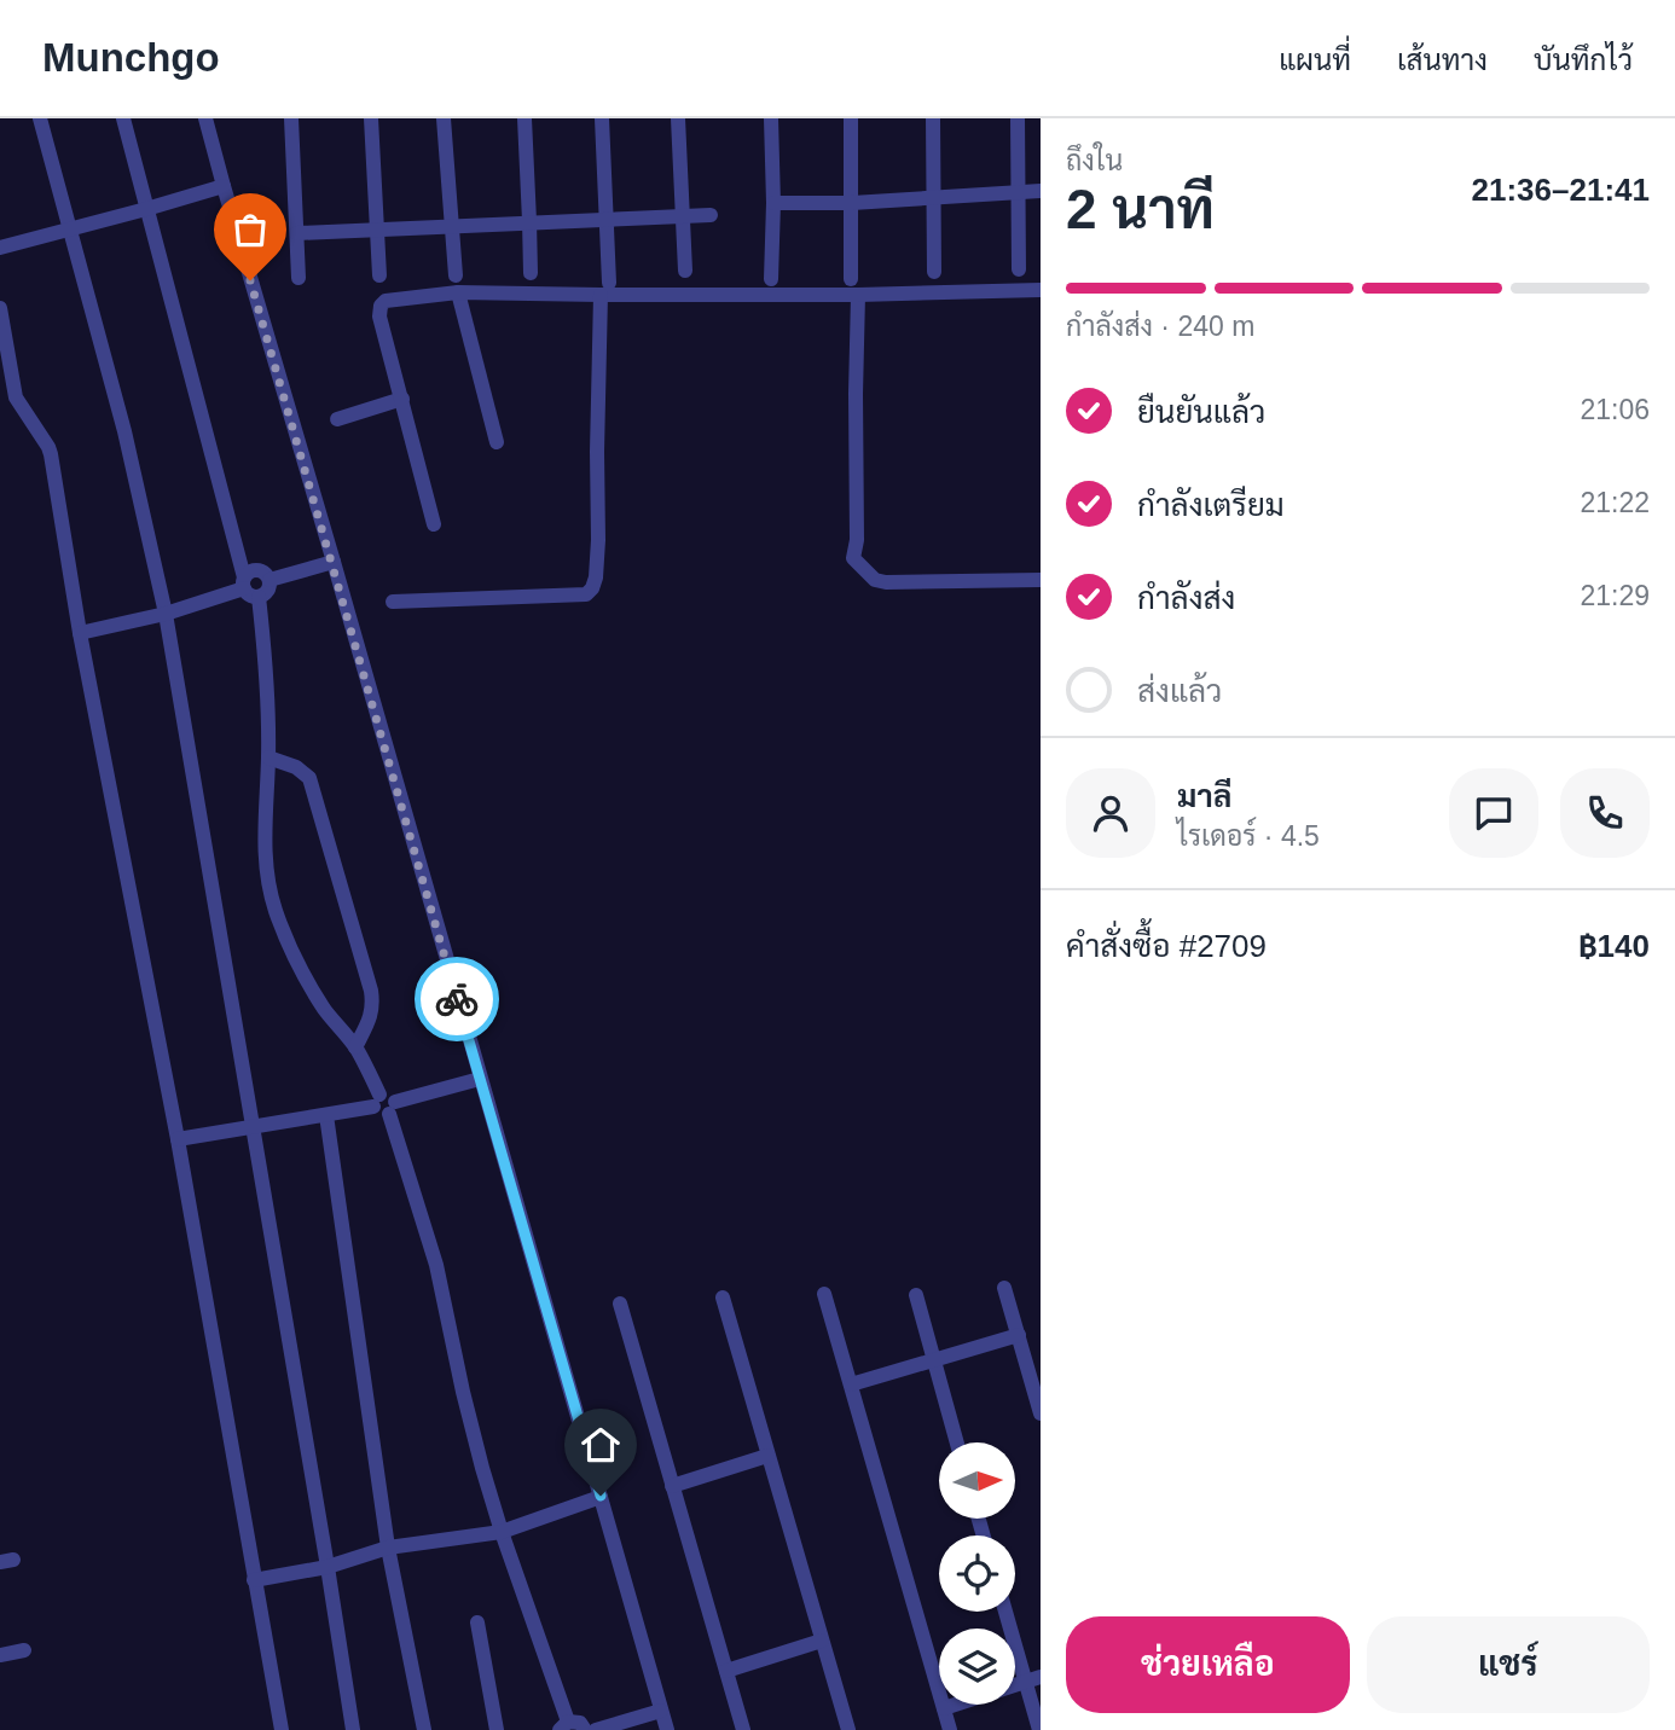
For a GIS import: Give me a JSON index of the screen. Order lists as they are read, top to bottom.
{
  "north": "right",
  "page": {
    "header": "Munchgo",
    "nav": ["แผนที่", "เส้นทาง", "บันทึกไว้"],
    "heading": ["2 นาที", "ถึงใน", "21:36–21:41"],
    "panel": [
      "มาลี",
      "ไรเดอร์ · 4.5",
      "คำสั่งซื้อ #2709",
      "฿140"
    ],
    "bar": "กำลังส่ง · 240 m",
    "list": [
      ["ยืนยันแล้ว", "21:06"],
      ["กำลังเตรียม", "21:22"],
      ["กำลังส่ง", "21:29"],
      "ส่งแล้ว"
    ],
    "buttons": ["ช่วยเหลือ", "แชร์"]
  }
}
